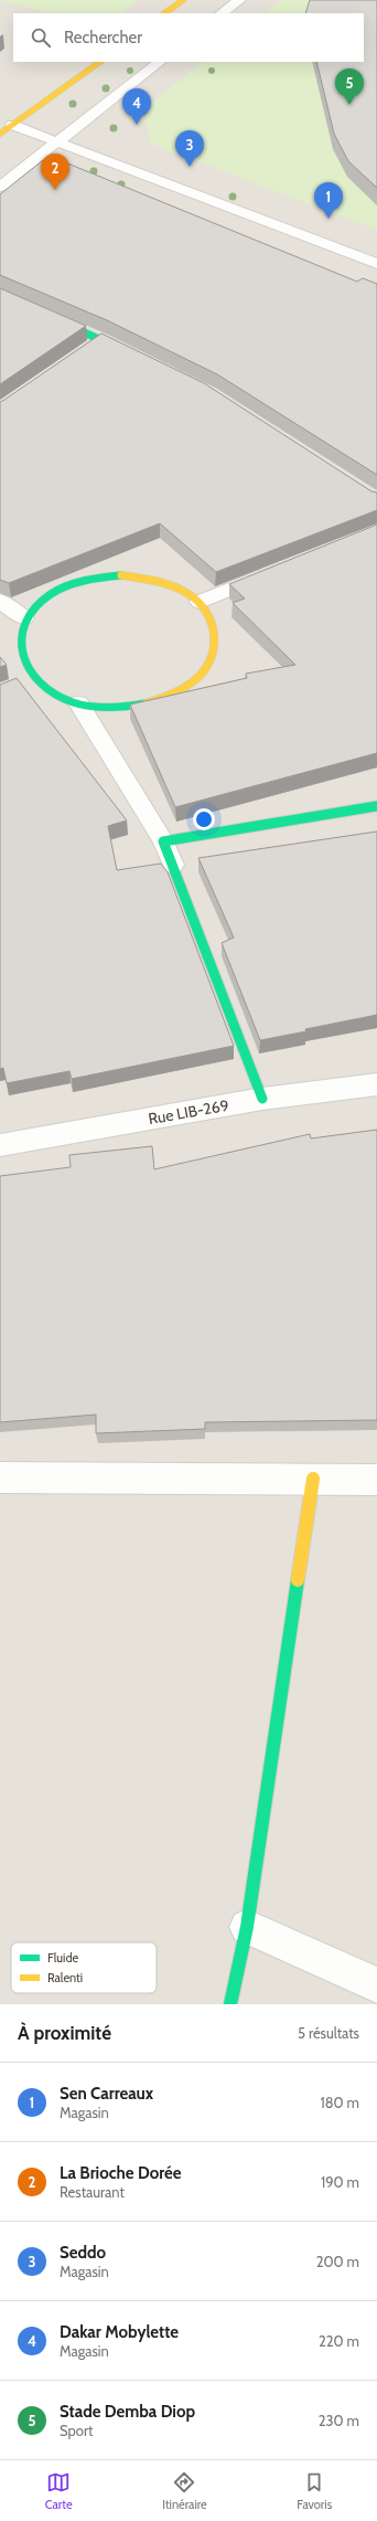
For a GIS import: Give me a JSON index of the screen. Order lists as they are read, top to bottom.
{
  "streets": {
    "street": ["Rue LIB-269"]
  },
  "legend": ["Fluide", "Ralenti"],
  "page": {
    "search": "Rechercher",
    "pins": [
      "5",
      "4",
      "3",
      "2",
      "1"
    ],
    "heading": ["À proximité", "5 résultats"],
    "list": [
      {
        "mark": "1",
        "name": "Sen Carreaux",
        "note": "Magasin",
        "value": "180 m"
      },
      {
        "mark": "2",
        "name": "La Brioche Dorée",
        "note": "Restaurant",
        "value": "190 m"
      },
      {
        "mark": "3",
        "name": "Seddo",
        "note": "Magasin",
        "value": "200 m"
      },
      {
        "mark": "4",
        "name": "Dakar Mobylette",
        "note": "Magasin",
        "value": "220 m"
      },
      {
        "mark": "5",
        "name": "Stade Demba Diop",
        "note": "Sport",
        "value": "230 m"
      }
    ],
    "nav": ["Carte", "Itinéraire", "Favoris"]
  }
}
